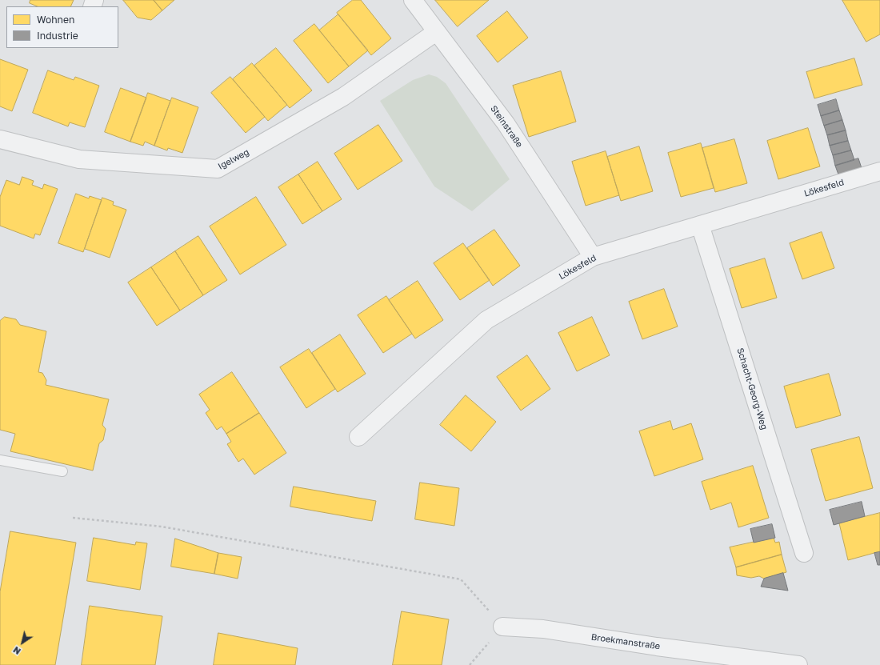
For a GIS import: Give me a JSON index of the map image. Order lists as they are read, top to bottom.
{
  "streets": {
    "street": [
      "Steinstraße",
      "Igelweg",
      "Lökesfeld",
      "Schacht-Georg-Weg",
      "Broekmanstraße"
    ]
  },
  "crossings": [
    ["Steinstraße", "Igelweg"],
    ["Steinstraße", "Lökesfeld"],
    ["Lökesfeld", "Schacht-Georg-Weg"]
  ],
  "legend": ["Wohnen", "Industrie"],
  "north": "bottom left"
}
